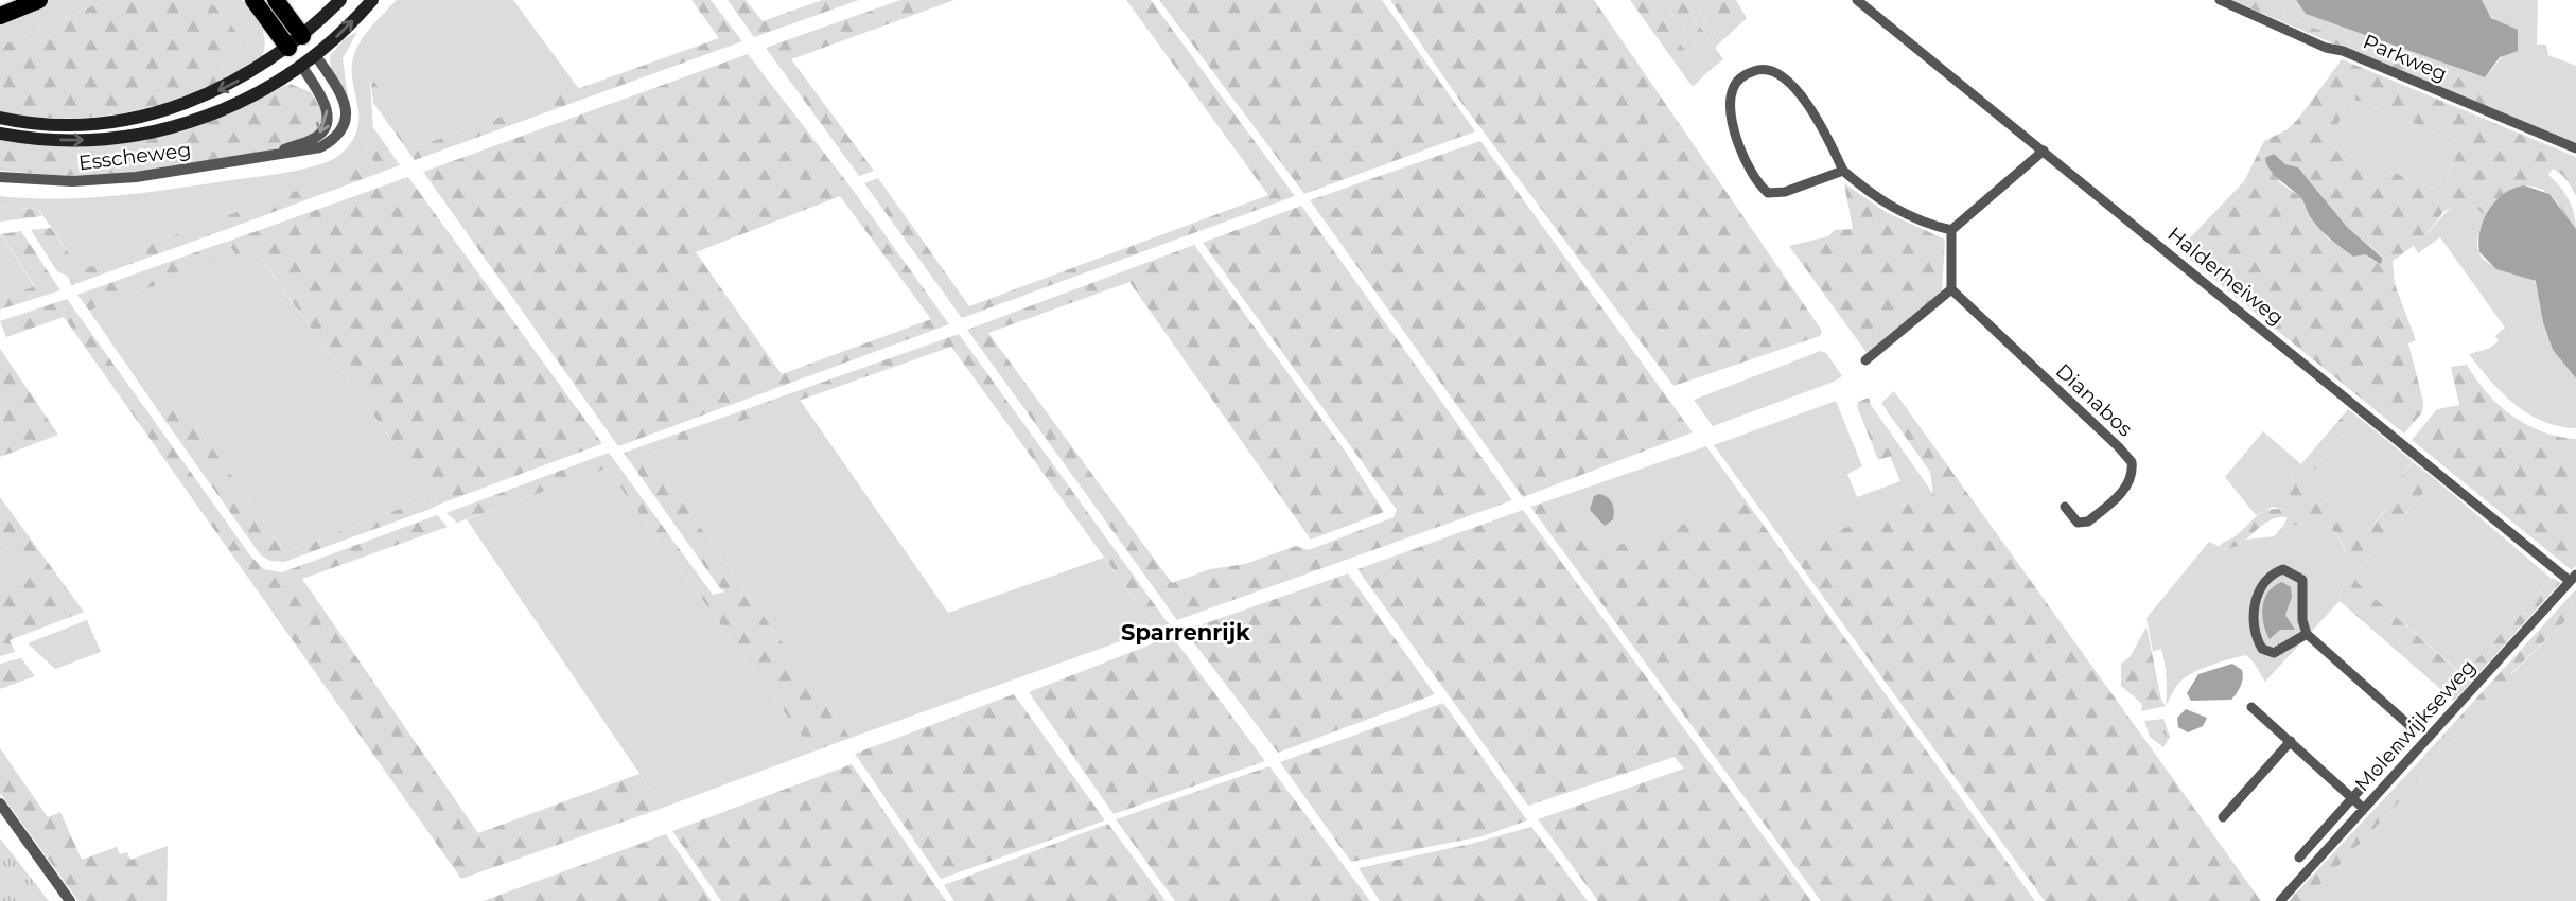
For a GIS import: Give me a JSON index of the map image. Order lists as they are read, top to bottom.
{
  "streets": {
    "street": [
      "Parkweg",
      "Esscheweg",
      "Halderheiweg",
      "Dianabos",
      "Molenwijkseweg"
    ]
  },
  "crossings": [
    ["Halderheiweg", "Molenwijkseweg"]
  ],
  "districts": ["Sparrenrijk"]
}
